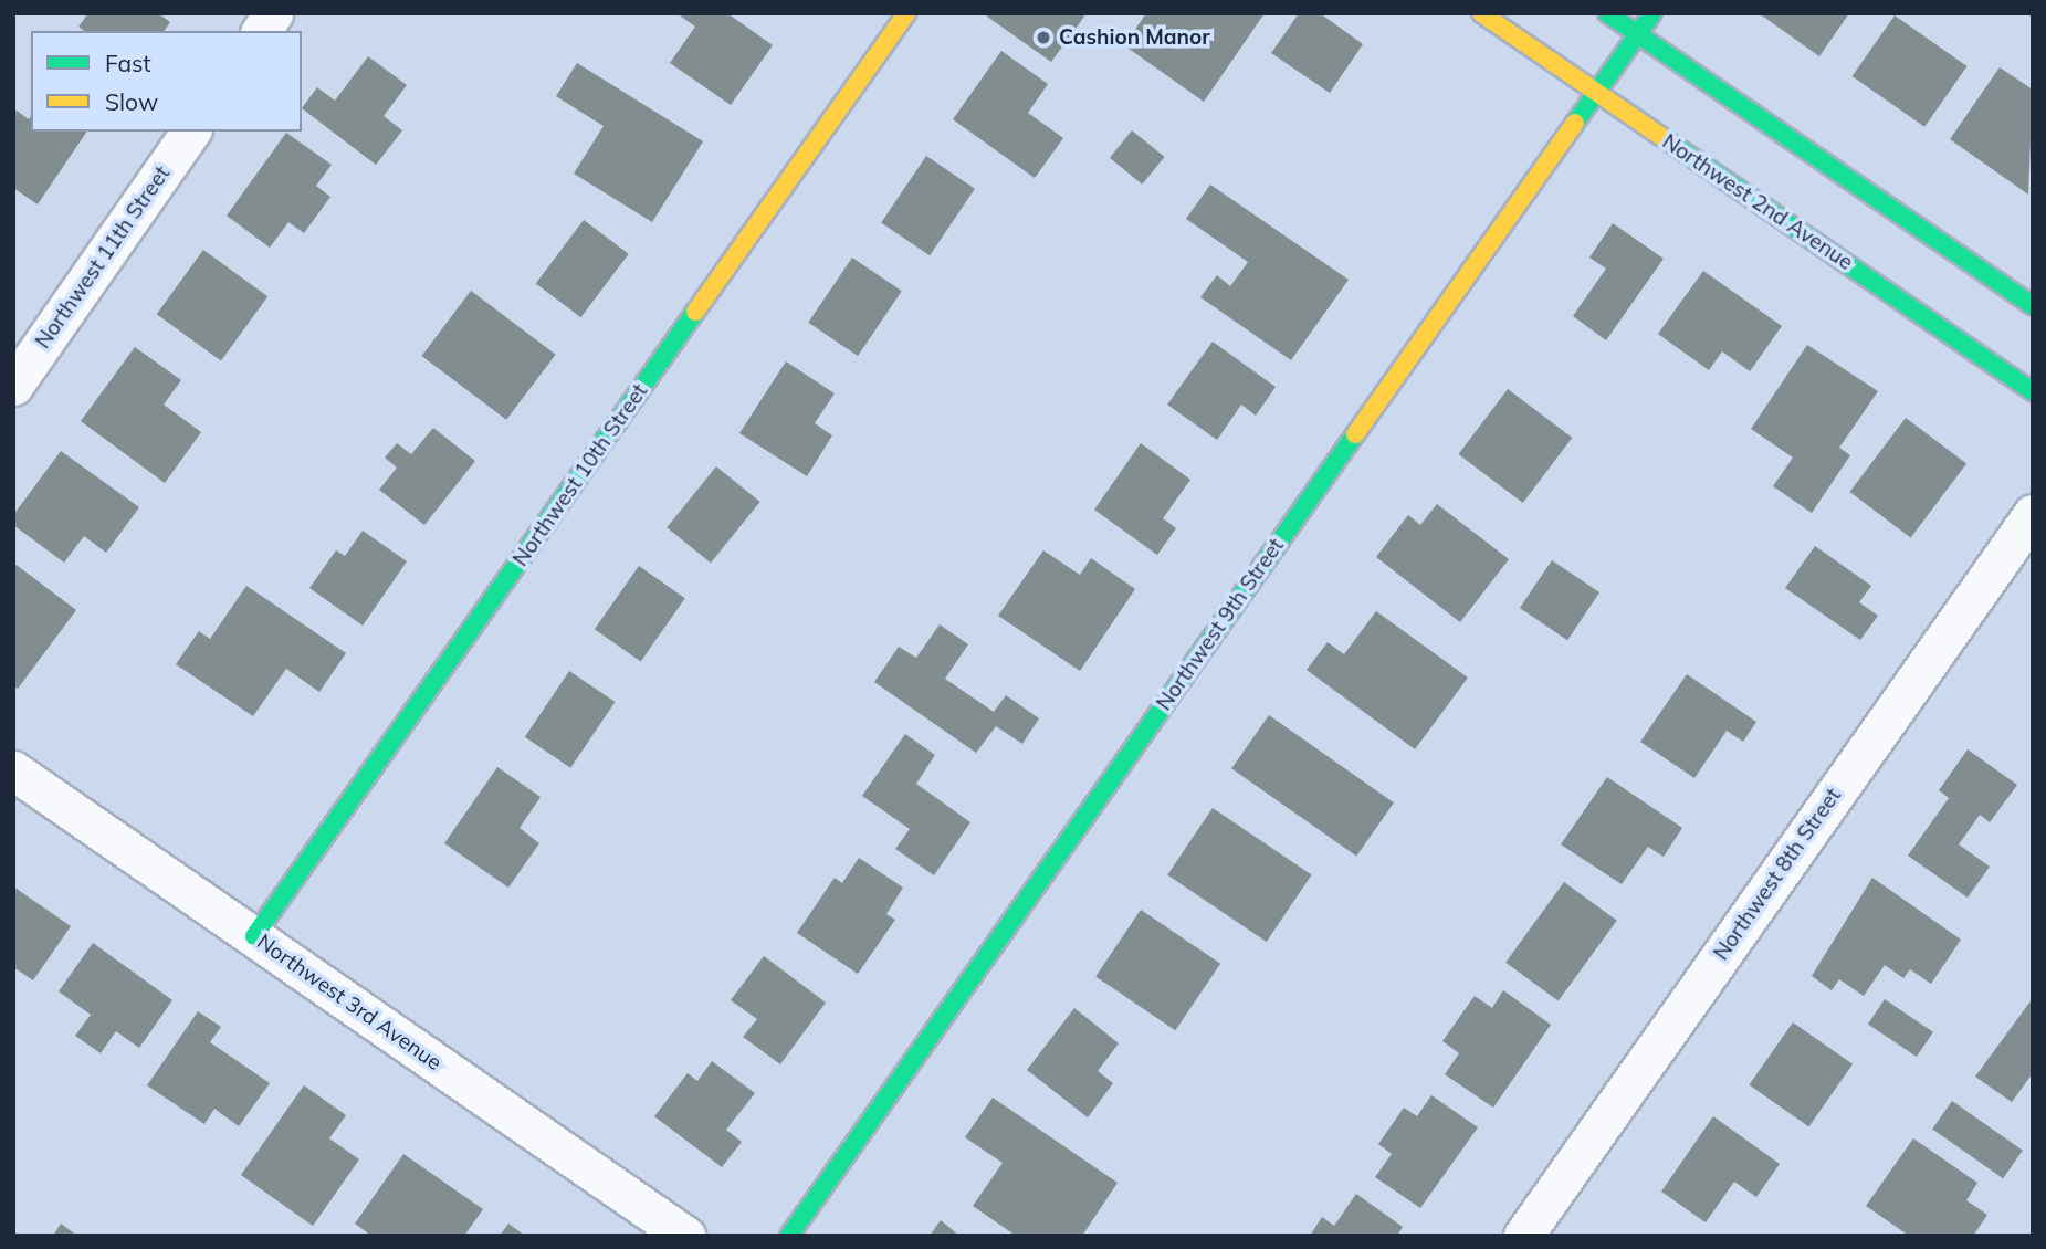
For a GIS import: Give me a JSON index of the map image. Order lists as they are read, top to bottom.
{
  "streets": {
    "street": [
      "Northwest 2nd Avenue",
      "Northwest 11th Street",
      "Northwest 10th Street",
      "Northwest 9th Street",
      "Northwest 8th Street",
      "Northwest 3rd Avenue"
    ]
  },
  "crossings": [
    ["Northwest 2nd Avenue", "Northwest 9th Street"],
    ["Northwest 10th Street", "Northwest 3rd Avenue"]
  ],
  "places": ["Cashion Manor"],
  "legend": ["Fast", "Slow"]
}
